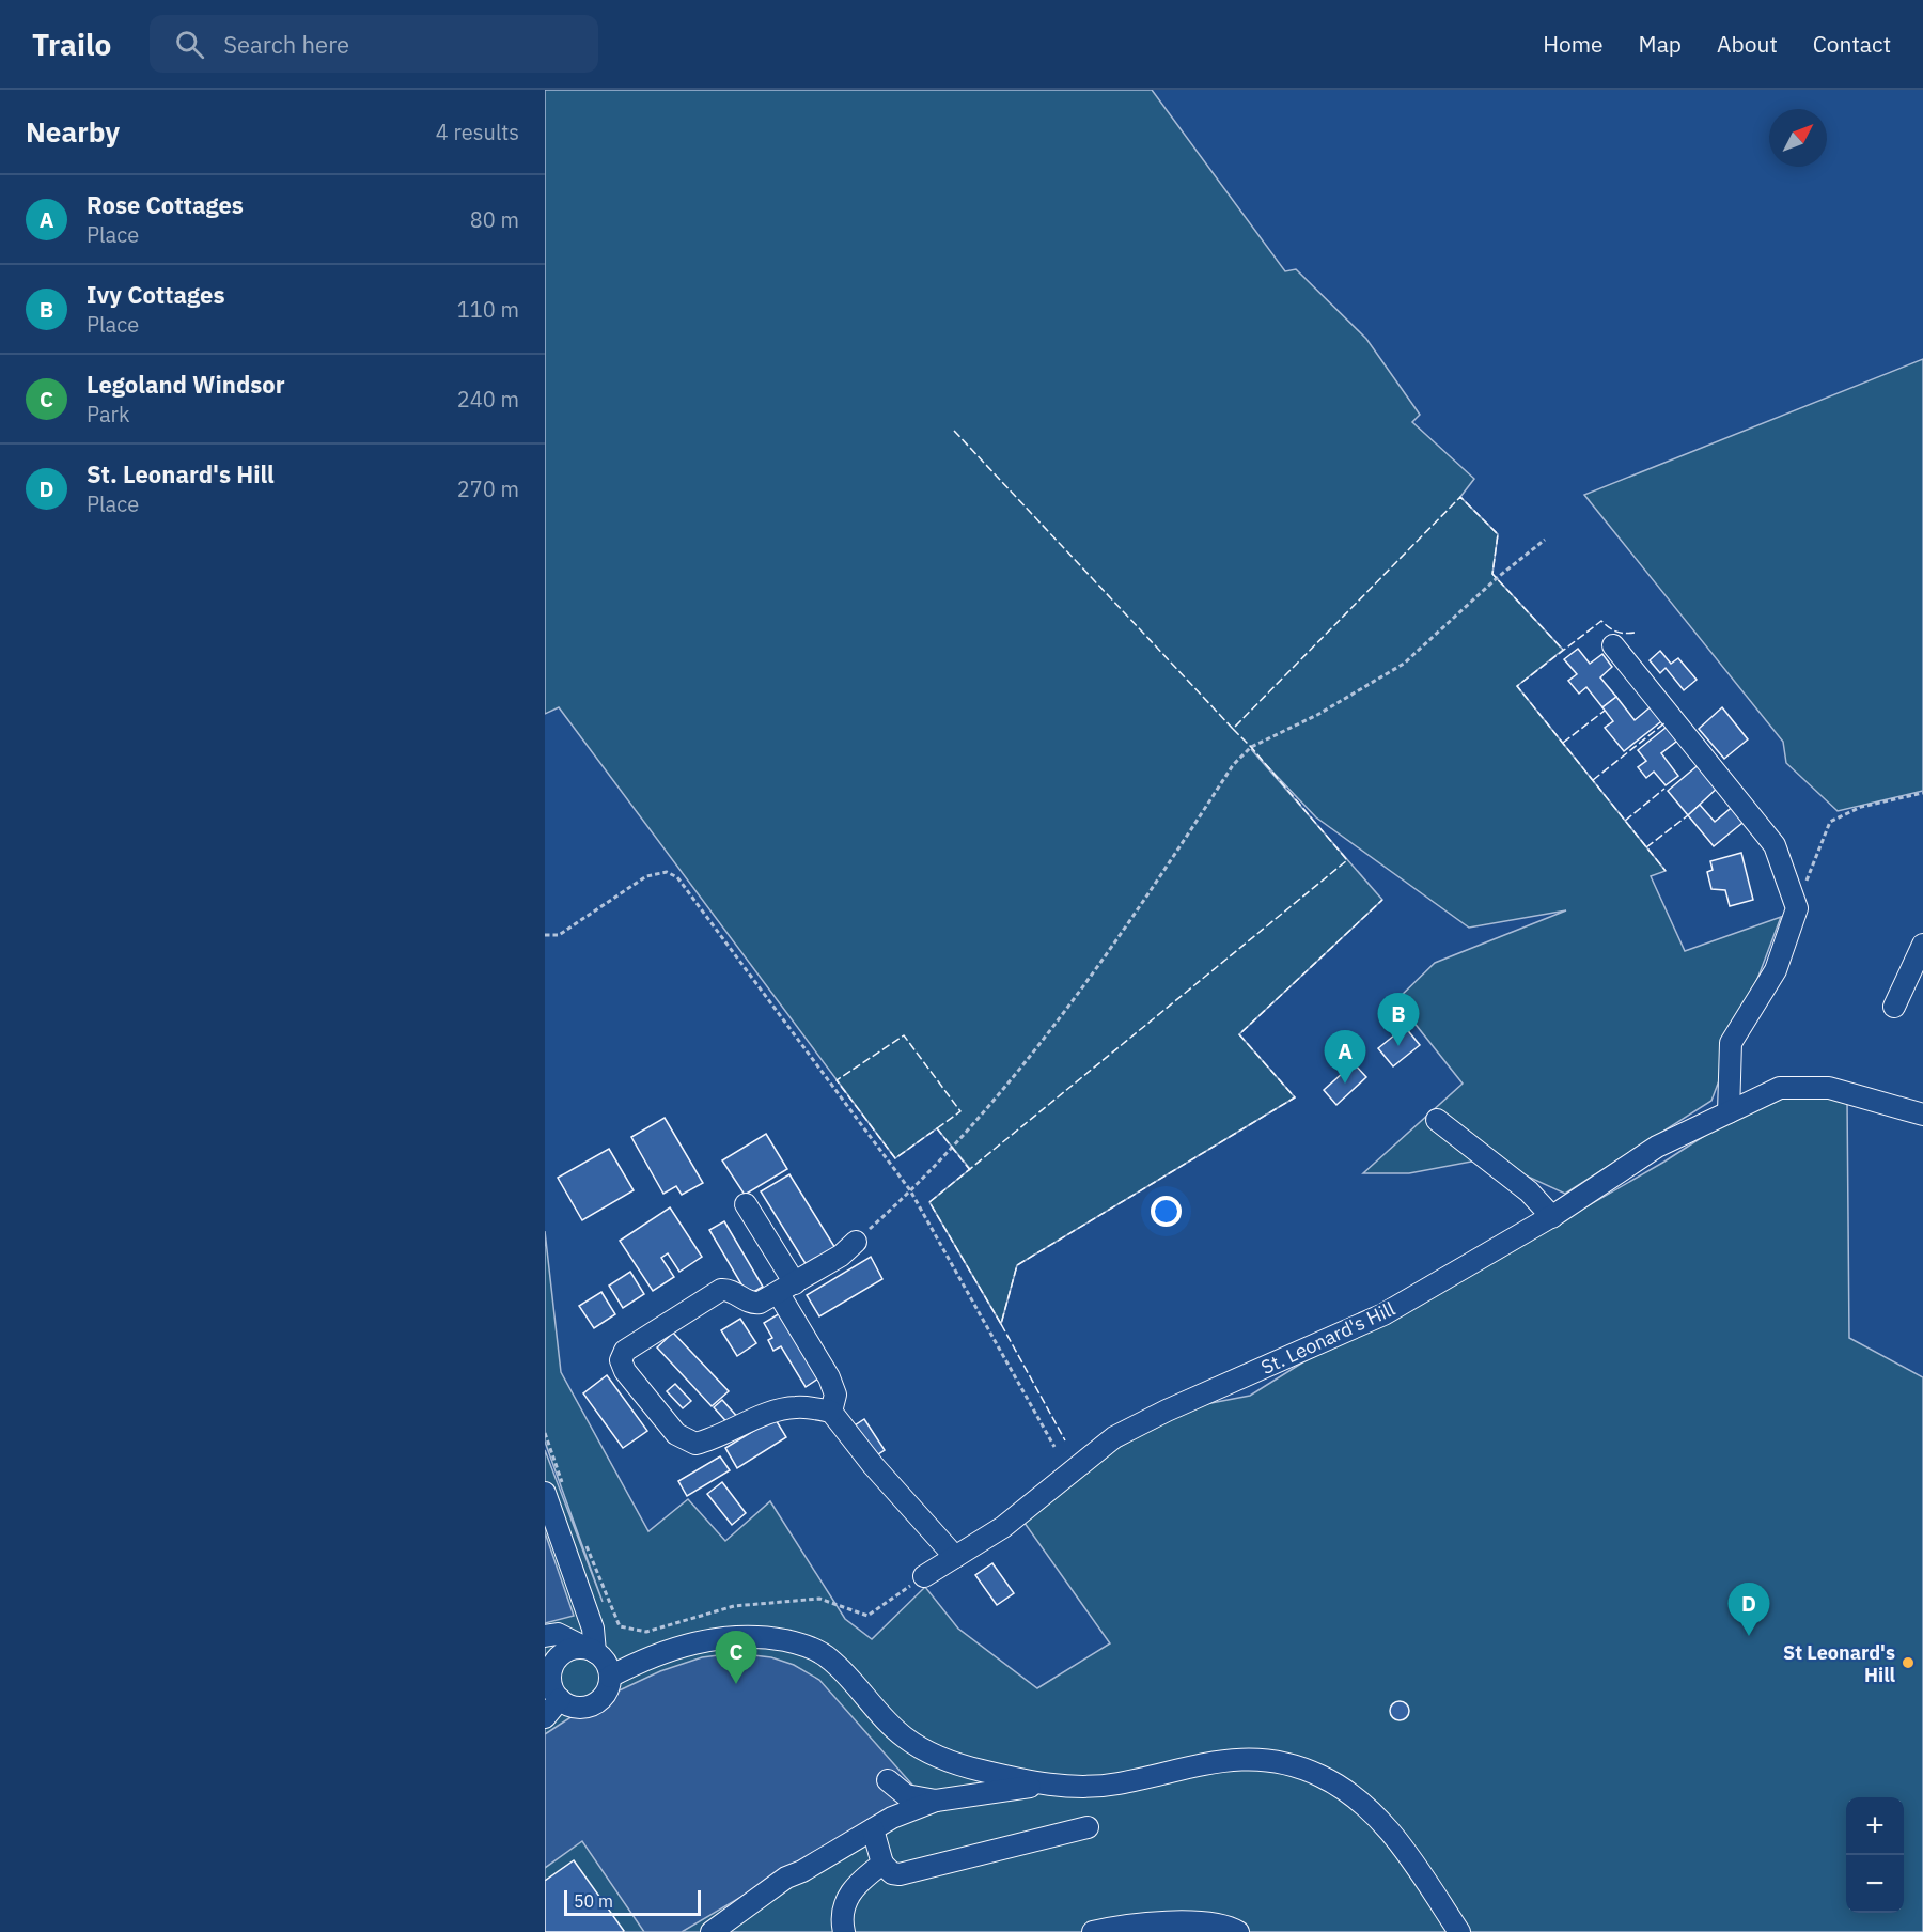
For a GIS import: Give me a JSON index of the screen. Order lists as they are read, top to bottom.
{
  "streets": {
    "street": ["St. Leonard's Hill"]
  },
  "places": ["St Leonard's Hill"],
  "scale_bar": "50 m",
  "north": "top right",
  "page": {
    "header": "Trailo",
    "search": "Search here",
    "nav": [
      "Home",
      "Map",
      "About",
      "Contact"
    ],
    "heading": ["Nearby", "4 results"],
    "list": [
      {
        "mark": "A",
        "name": "Rose Cottages",
        "note": "Place",
        "value": "80 m"
      },
      {
        "mark": "B",
        "name": "Ivy Cottages",
        "note": "Place",
        "value": "110 m"
      },
      {
        "mark": "C",
        "name": "Legoland Windsor",
        "note": "Park",
        "value": "240 m"
      },
      {
        "mark": "D",
        "name": "St. Leonard's Hill",
        "note": "Place",
        "value": "270 m"
      }
    ],
    "pins": [
      "B",
      "A",
      "D",
      "C"
    ],
    "map_buttons": ["+", "−"],
    "scale": "50 m"
  }
}
